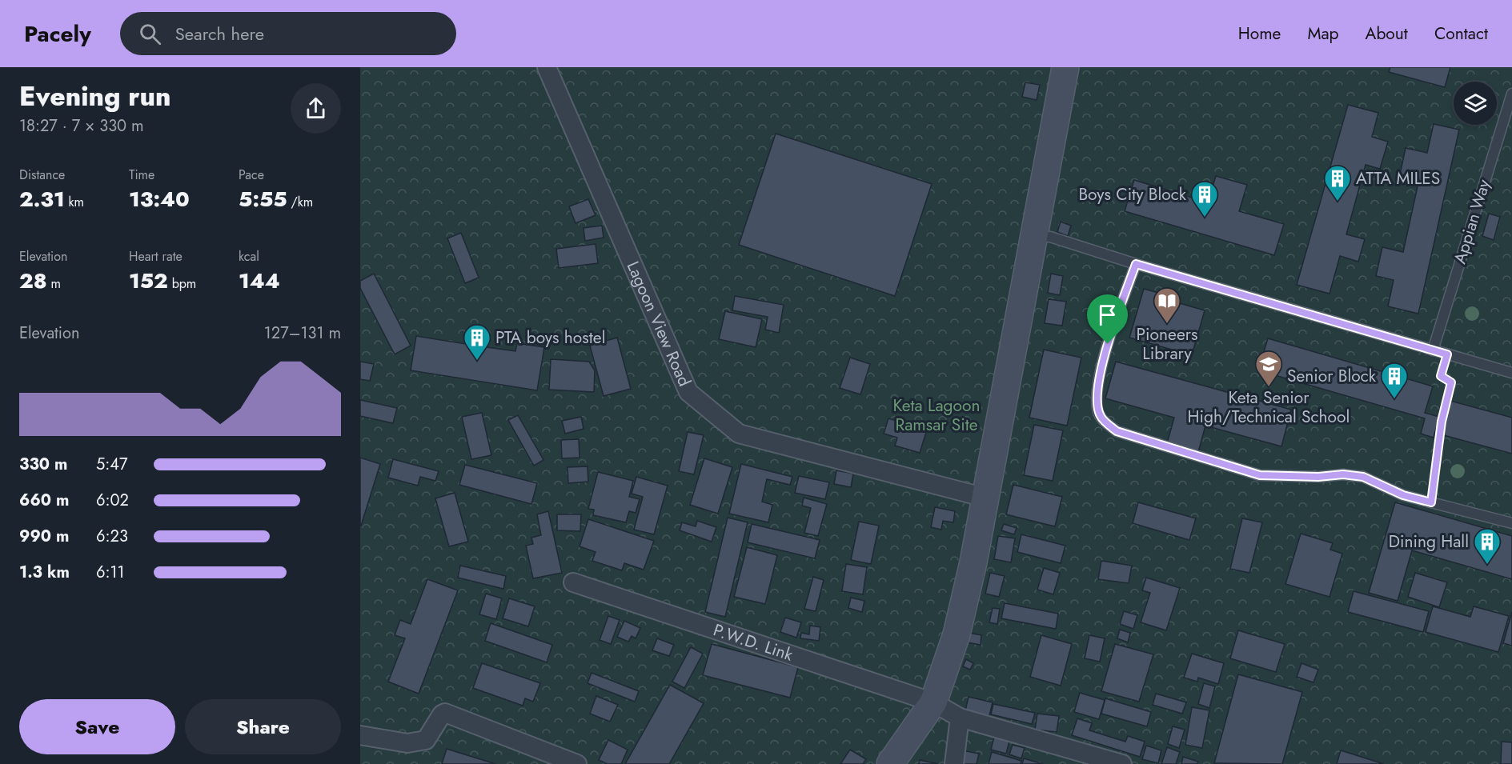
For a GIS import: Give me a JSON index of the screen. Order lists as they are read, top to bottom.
{
  "streets": {
    "street": ["Lagoon View Road", "P.W.D. Link"],
    "lane": ["Appian Way"]
  },
  "parks": ["Keta Lagoon Ramsar Site"],
  "places": {
    "building": [
      "ATTA MILES",
      "Boys City Block",
      "PTA boys hostel",
      "Senior Block",
      "Dining Hall"
    ],
    "library": ["Pioneers Library"],
    "school or university": ["Keta Senior High/Technical School"]
  },
  "page": {
    "header": "Pacely",
    "search": "Search here",
    "nav": [
      "Home",
      "Map",
      "About",
      "Contact"
    ],
    "heading": ["Evening run", "18:27 · 7 × 330 m"],
    "stats": [
      ["Distance", "2.31 km"],
      ["Time", "13:40"],
      ["Pace", "5:55 /km"],
      ["Elevation", "28 m"],
      ["Heart rate", "152 bpm"],
      ["kcal", "144"]
    ],
    "chart": ["Elevation", "127–131 m"],
    "list": [
      {
        "name": "330 m",
        "note": "5:47"
      },
      {
        "name": "660 m",
        "note": "6:02"
      },
      {
        "name": "990 m",
        "note": "6:23"
      },
      {
        "name": "1.3 km",
        "note": "6:11"
      }
    ],
    "buttons": ["Save", "Share"]
  }
}
